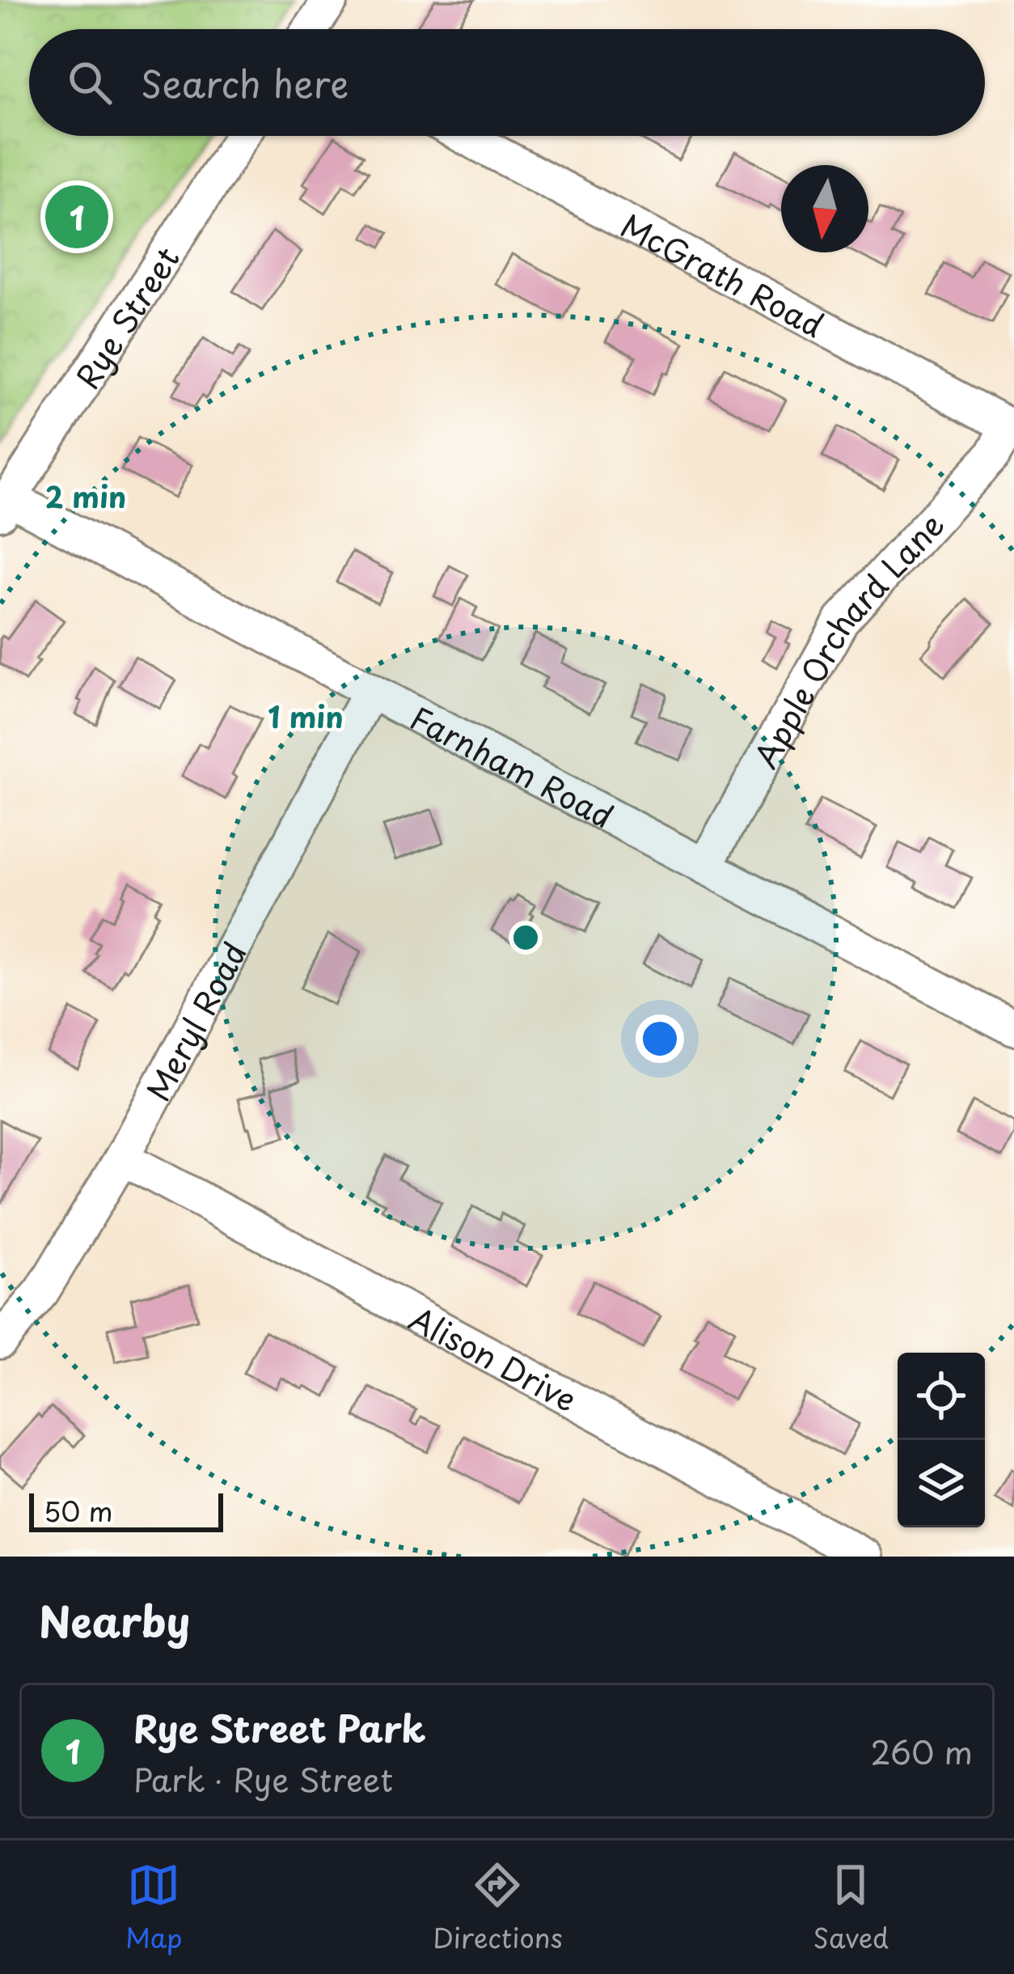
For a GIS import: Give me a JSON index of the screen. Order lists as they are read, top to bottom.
{
  "streets": {
    "street": [
      "McGrath Road",
      "Rye Street",
      "Apple Orchard Lane",
      "Farnham Road",
      "Meryl Road",
      "Alison Drive"
    ]
  },
  "crossings": [
    ["McGrath Road", "Apple Orchard Lane"],
    ["Rye Street", "Farnham Road"],
    ["Apple Orchard Lane", "Farnham Road"],
    ["Farnham Road", "Meryl Road"],
    ["Meryl Road", "Alison Drive"]
  ],
  "scale_bar": "50 m",
  "north": "bottom",
  "page": {
    "search": "Search here",
    "pins": "1",
    "scale": "50 m",
    "heading": "Nearby",
    "list": [
      {
        "mark": "1",
        "name": "Rye Street Park",
        "note": "Park · Rye Street",
        "value": "260 m"
      }
    ],
    "nav": ["Map", "Directions", "Saved"]
  },
  "rings": ["2 min", "1 min"]
}
